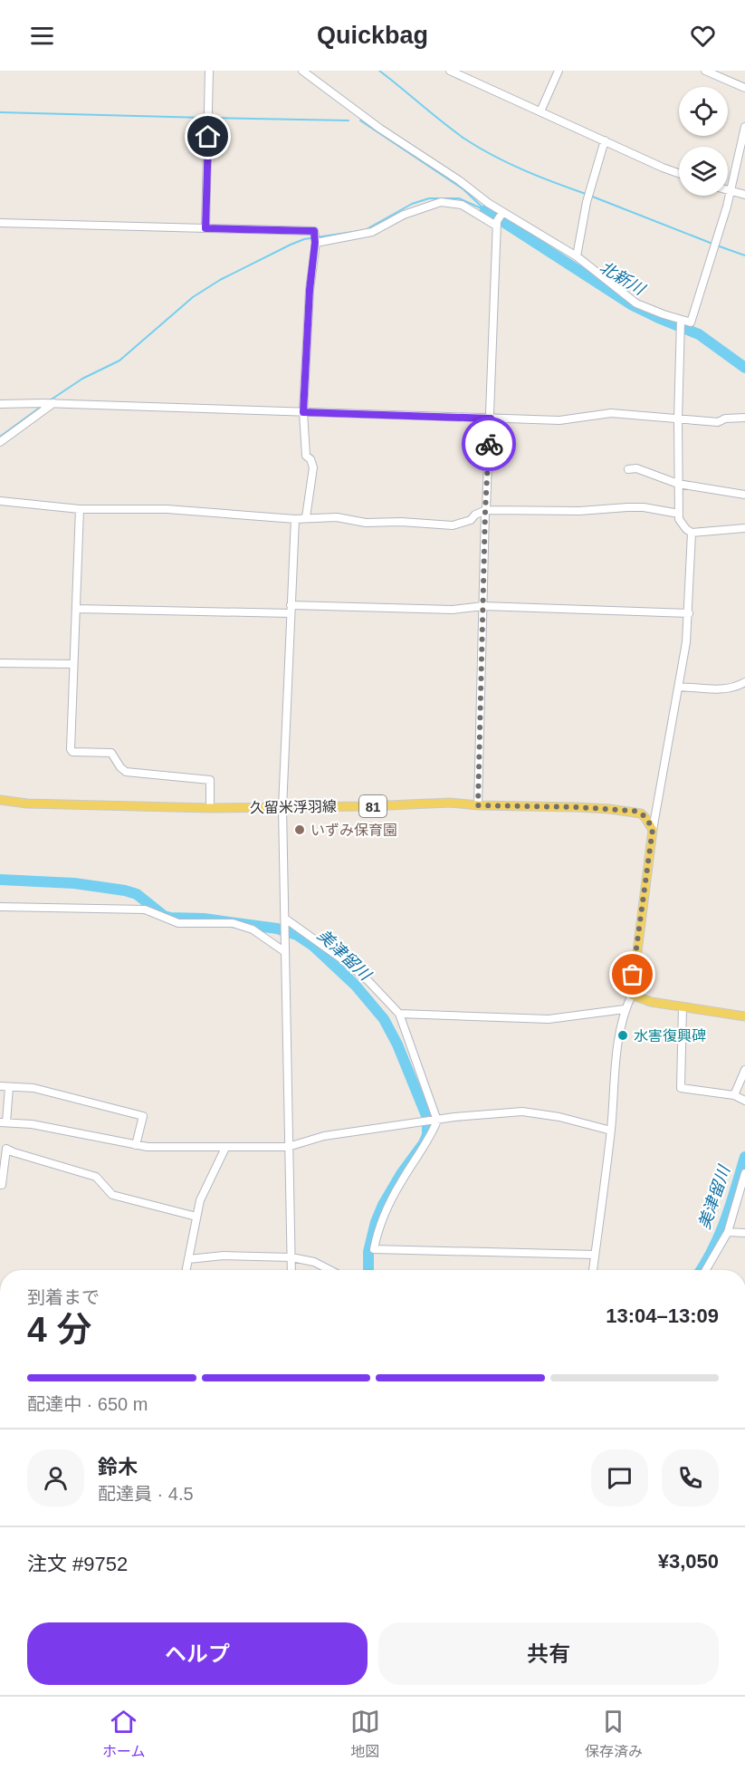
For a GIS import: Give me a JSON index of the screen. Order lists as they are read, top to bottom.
{
  "streets": {
    "main road": ["81", "久留米浮羽線"]
  },
  "water": ["北新川", "美津留川"],
  "places": ["いずみ保育園", "水害復興碑"],
  "page": {
    "header": "Quickbag",
    "heading": ["4 分", "到着まで", "13:04–13:09"],
    "panel": [
      "鈴木",
      "配達員 · 4.5",
      "注文 #9752",
      "¥3,050"
    ],
    "bar": "配達中 · 650 m",
    "buttons": ["ヘルプ", "共有"],
    "tabs": ["ホーム", "地図", "保存済み"]
  }
}
